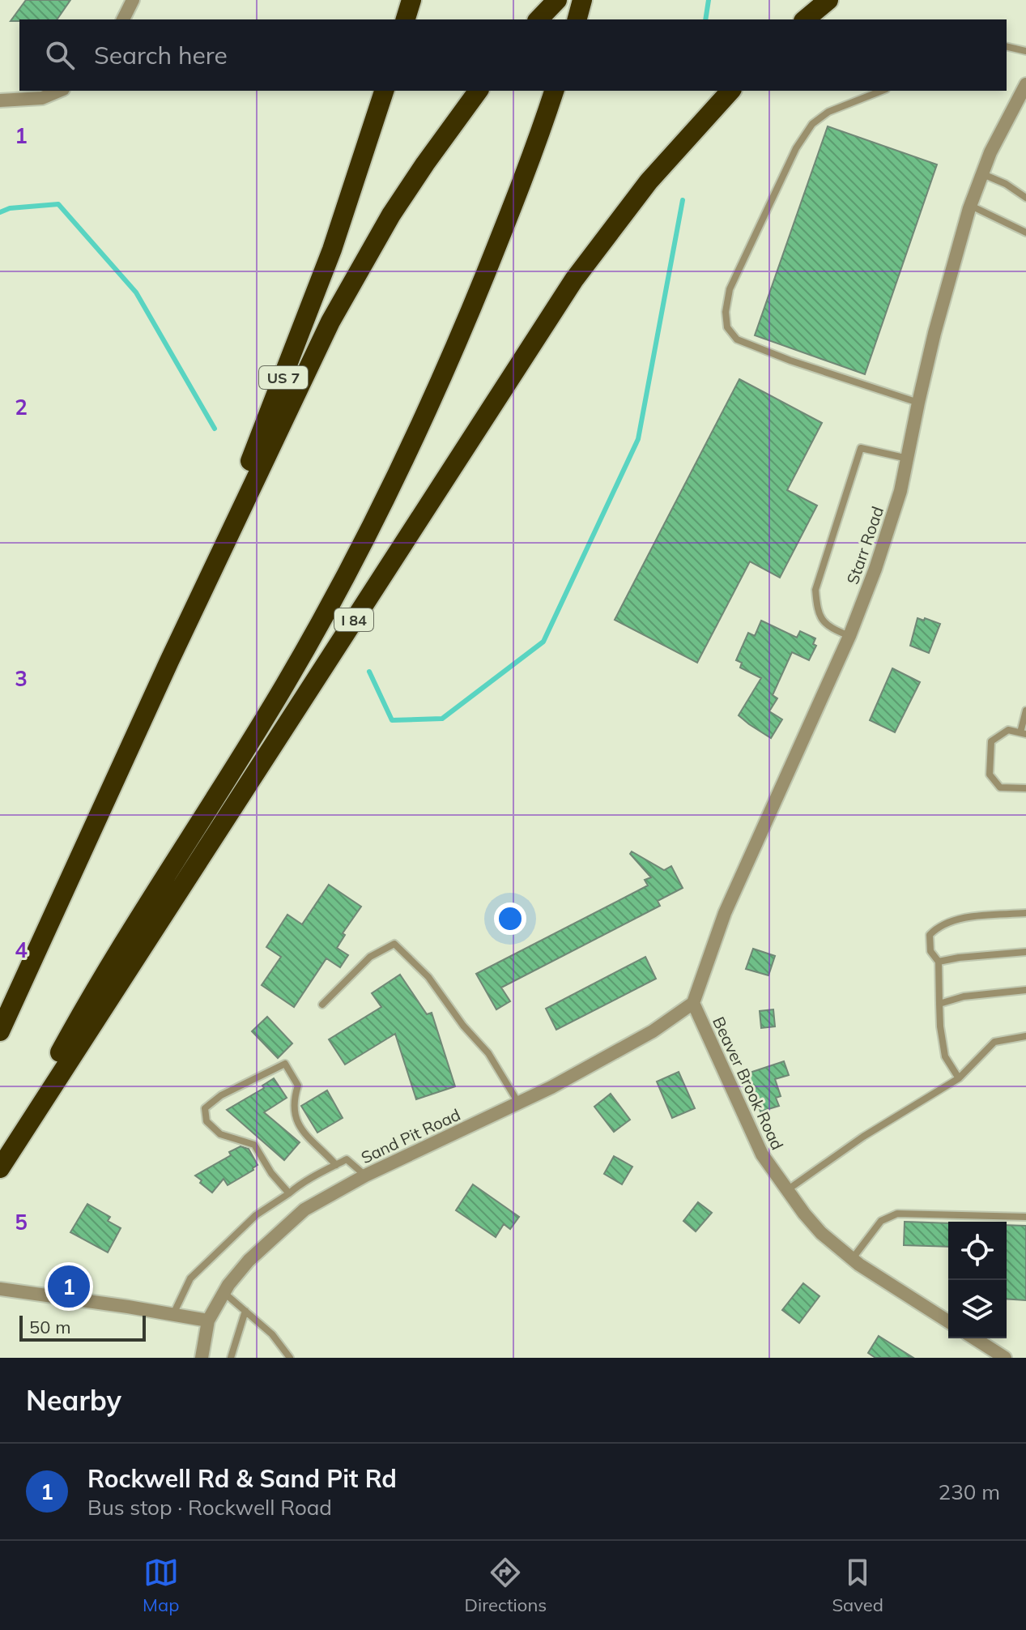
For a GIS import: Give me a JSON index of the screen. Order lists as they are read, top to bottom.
{
  "streets": {
    "highway": ["US 7", "I 84"],
    "street": ["Starr Road", "Beaver Brook Road", "Sand Pit Road"]
  },
  "crossings": [
    ["Starr Road", "Beaver Brook Road"],
    ["Starr Road", "Sand Pit Road"],
    ["Beaver Brook Road", "Sand Pit Road"]
  ],
  "scale_bar": "50 m",
  "page": {
    "search": "Search here",
    "pins": "1",
    "scale": "50 m",
    "heading": "Nearby",
    "list": [
      {
        "mark": "1",
        "name": "Rockwell Rd & Sand Pit Rd",
        "note": "Bus stop · Rockwell Road",
        "value": "230 m"
      }
    ],
    "nav": ["Map", "Directions", "Saved"]
  },
  "grid": {
    "rows": [
      "1",
      "2",
      "3",
      "4",
      "5"
    ]
  }
}
